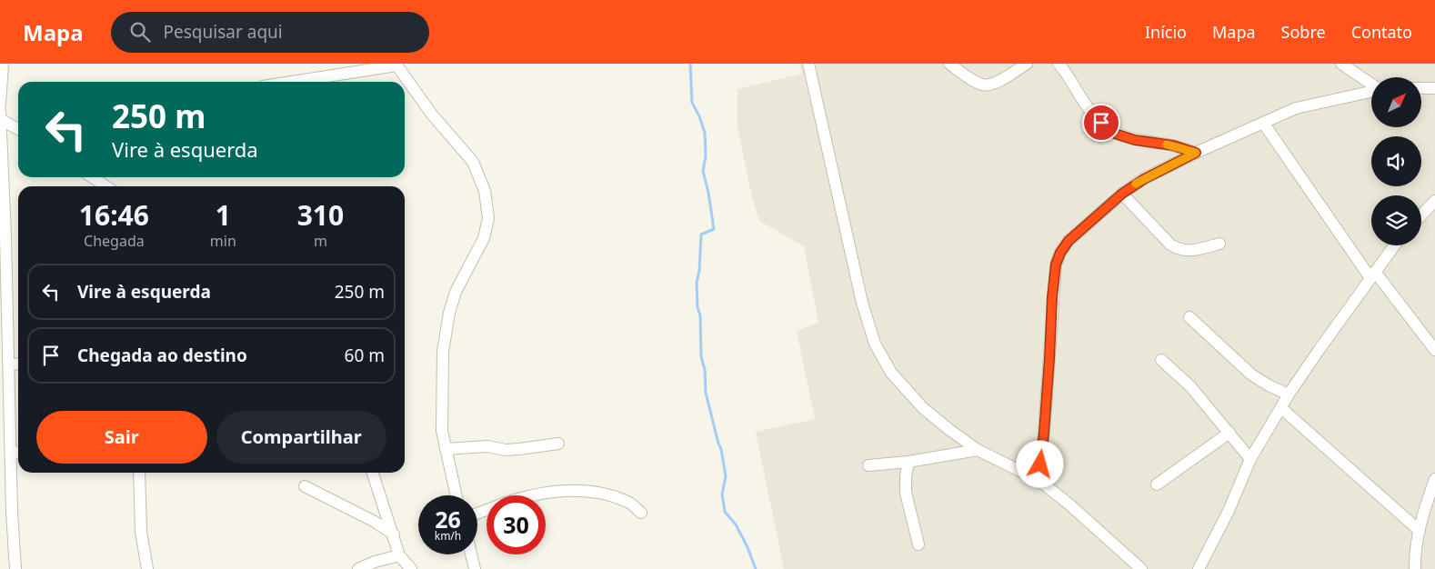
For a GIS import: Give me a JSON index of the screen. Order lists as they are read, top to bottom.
{
  "north": "top right",
  "page": {
    "header": "Mapa",
    "search": "Pesquisar aqui",
    "nav": [
      "Início",
      "Mapa",
      "Sobre",
      "Contato"
    ],
    "turn": ["250 m", "Vire à esquerda"],
    "eta": [
      "16:46",
      "Chegada",
      "1",
      "min",
      "310",
      "m"
    ],
    "list": [
      {
        "name": "Vire à esquerda",
        "value": "250 m"
      },
      {
        "name": "Chegada ao destino",
        "value": "60 m"
      }
    ],
    "buttons": ["Sair", "Compartilhar"],
    "speed": "26 km/h",
    "limit": "30"
  }
}
